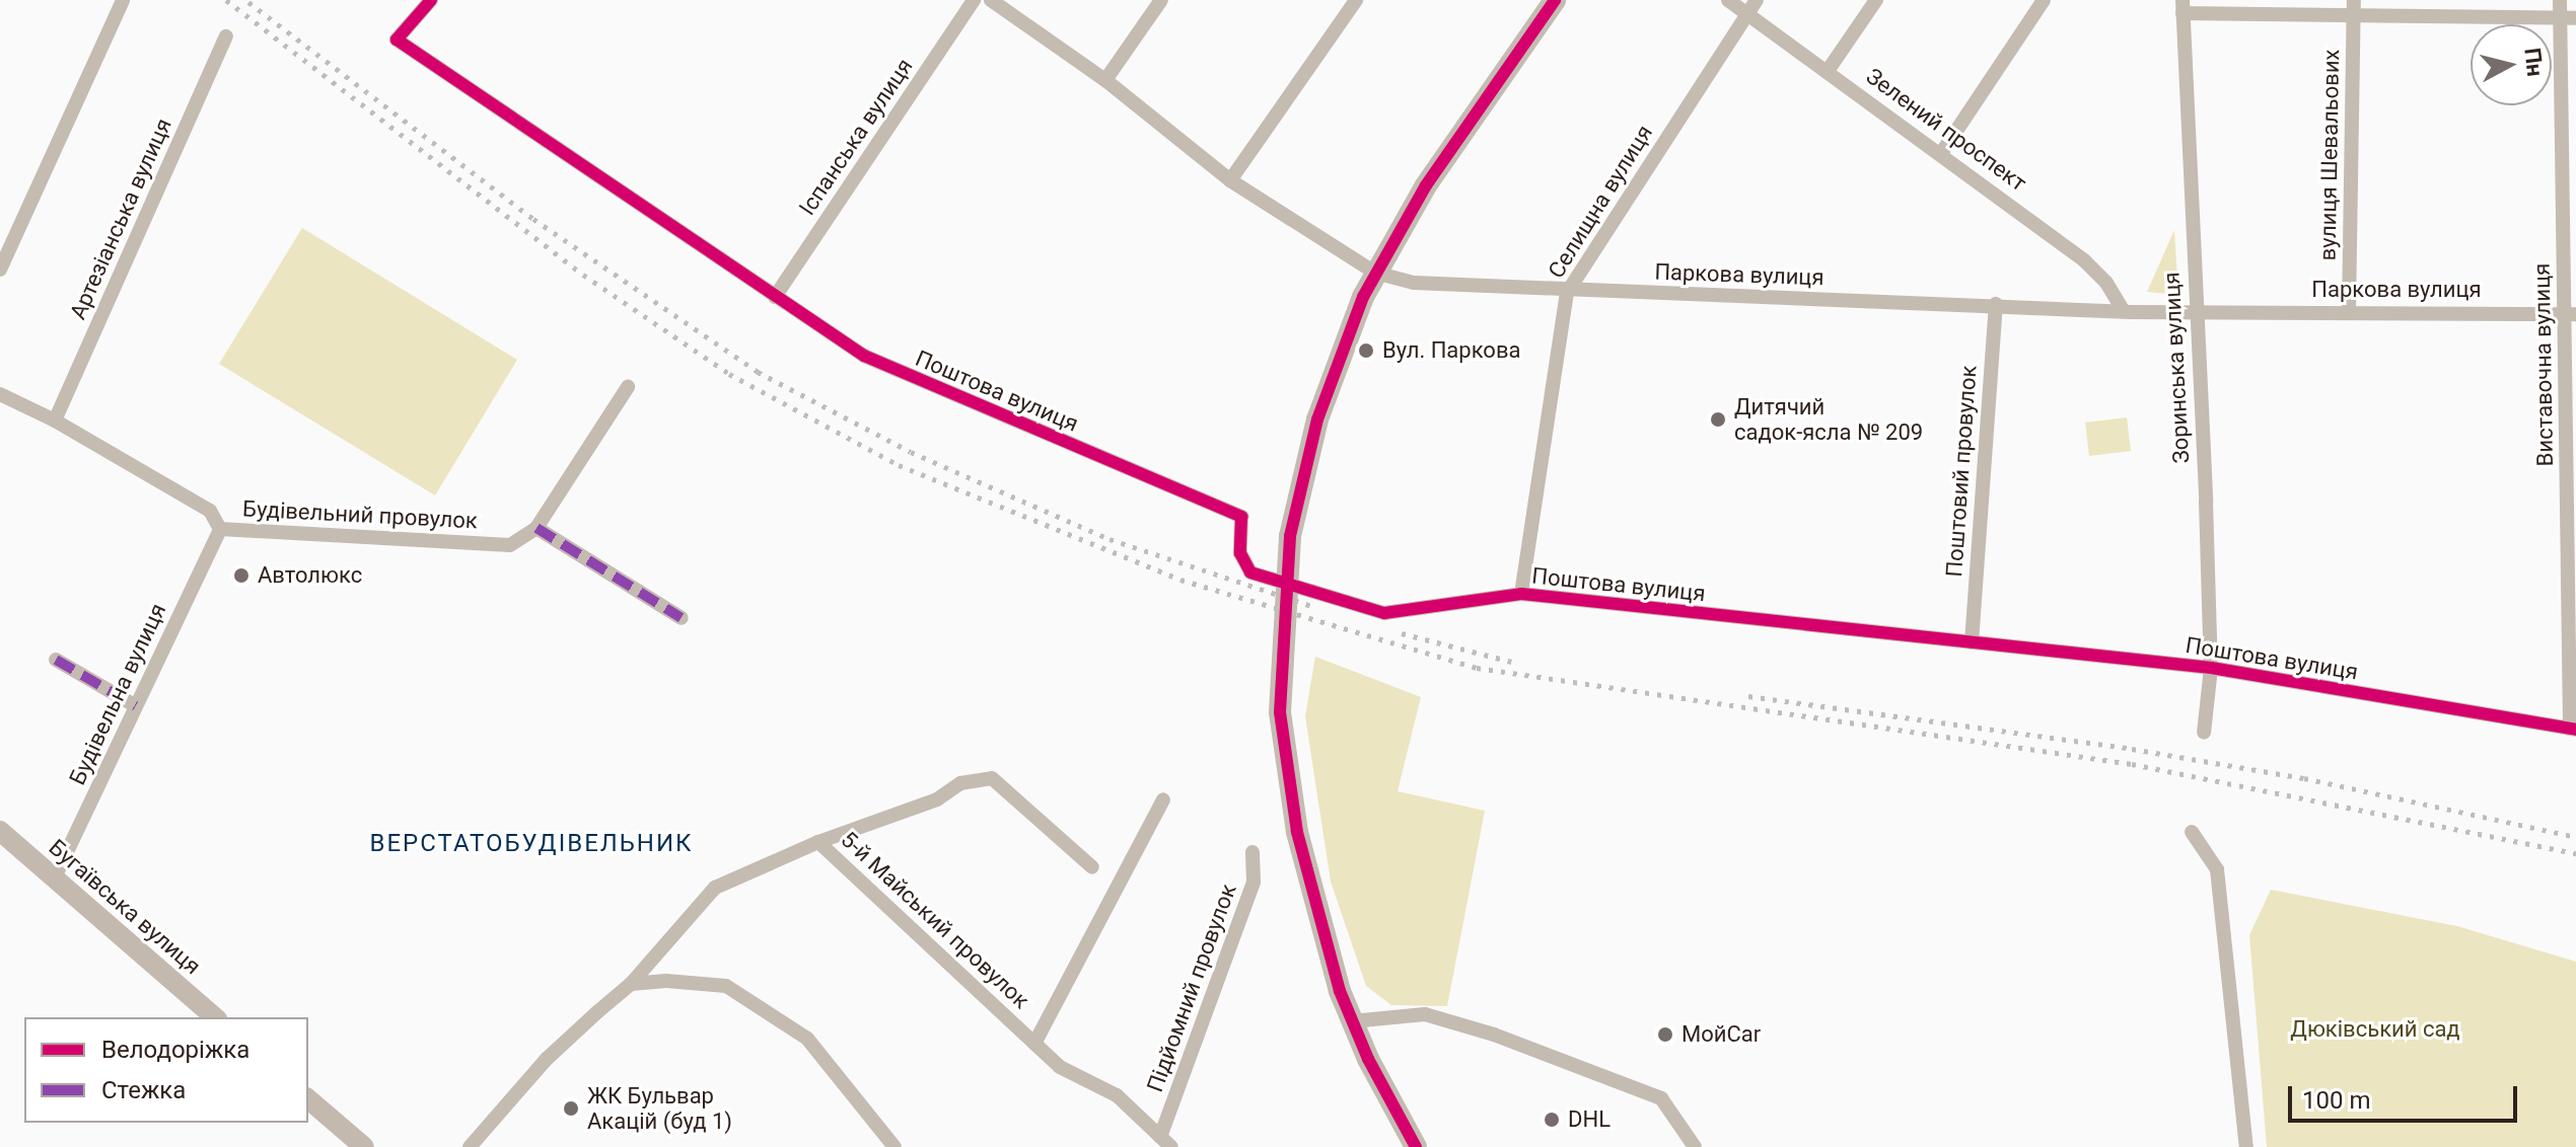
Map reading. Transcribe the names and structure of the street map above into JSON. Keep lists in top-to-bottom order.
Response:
{
  "streets": {
    "main road": ["Бугаївська вулиця"],
    "street": [
      "Зелений проспект",
      "Іспанська вулиця",
      "вулиця Шевальових",
      "Селищна вулиця",
      "Артезіанська вулиця",
      "Паркова вулиця",
      "Виставочна вулиця",
      "Зоринська вулиця",
      "Поштова вулиця",
      "Поштовий провулок",
      "Будівельний провулок",
      "Будівельна вулиця",
      "5-й Майський провулок",
      "Підйомний провулок"
    ]
  },
  "crossings": [
    ["Зелений проспект", "Селищна вулиця"],
    ["Зелений проспект", "Паркова вулиця"],
    ["Іспанська вулиця", "Поштова вулиця"],
    ["вулиця Шевальових", "Паркова вулиця"],
    ["Селищна вулиця", "Паркова вулиця"],
    ["Селищна вулиця", "Поштова вулиця"],
    ["Артезіанська вулиця", "Будівельний провулок"],
    ["Паркова вулиця", "Виставочна вулиця"],
    ["Паркова вулиця", "Зоринська вулиця"],
    ["Паркова вулиця", "Поштовий провулок"],
    ["Виставочна вулиця", "Поштова вулиця"],
    ["Зоринська вулиця", "Поштова вулиця"],
    ["Поштова вулиця", "Поштовий провулок"],
    ["Будівельний провулок", "Будівельна вулиця"],
    ["Будівельна вулиця", "Бугаївська вулиця"],
    ["5-й Майський провулок", "Підйомний провулок"]
  ],
  "districts": ["ВЕРСТАТОБУДІВЕЛЬНИК"],
  "parks": ["Дюківський сад"],
  "places": [
    "Вул. Паркова",
    "Дитячий садок-ясла № 209",
    "Автолюкс",
    "МойCar",
    "ЖК Бульвар Акацій (буд 1)",
    "DHL"
  ],
  "legend": ["Велодоріжка", "Стежка"],
  "scale_bar": "100 m",
  "north": "right"
}
